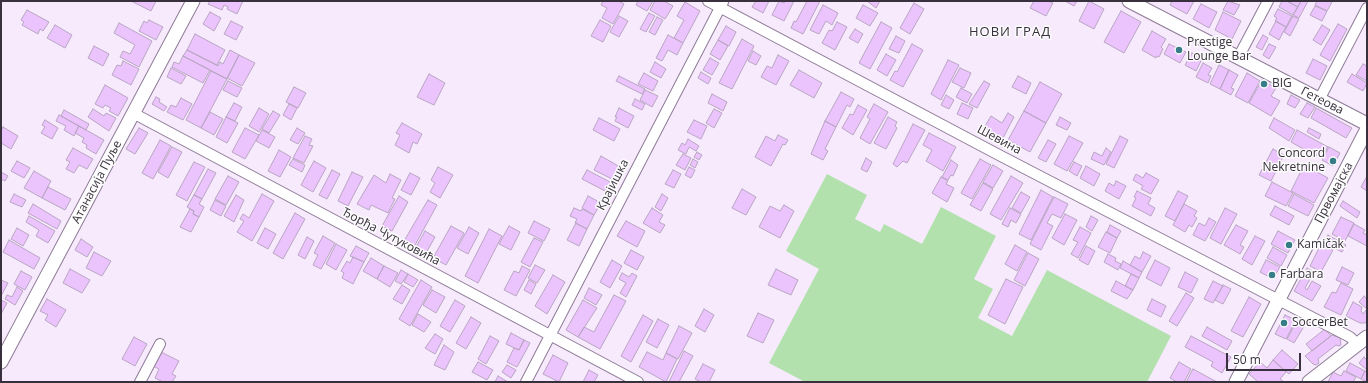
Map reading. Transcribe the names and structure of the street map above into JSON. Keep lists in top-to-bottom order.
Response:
{
  "streets": {
    "main road": ["Гетеова", "Атанасија Пуље", "Првомајска"],
    "street": ["Шевина", "Крајишка", "Ђорђа Чутуковића"]
  },
  "crossings": [
    ["Шевина", "Крајишка"],
    ["Шевина", "Првомајска"],
    ["Атанасија Пуље", "Ђорђа Чутуковића"],
    ["Крајишка", "Ђорђа Чутуковића"]
  ],
  "districts": ["НОВИ ГРАД"],
  "places": [
    "Prestige Lounge Bar",
    "BIG",
    "Concord Nekretnine",
    "Kamičak",
    "Farbara",
    "SoccerBet"
  ],
  "scale_bar": "50 m"
}
